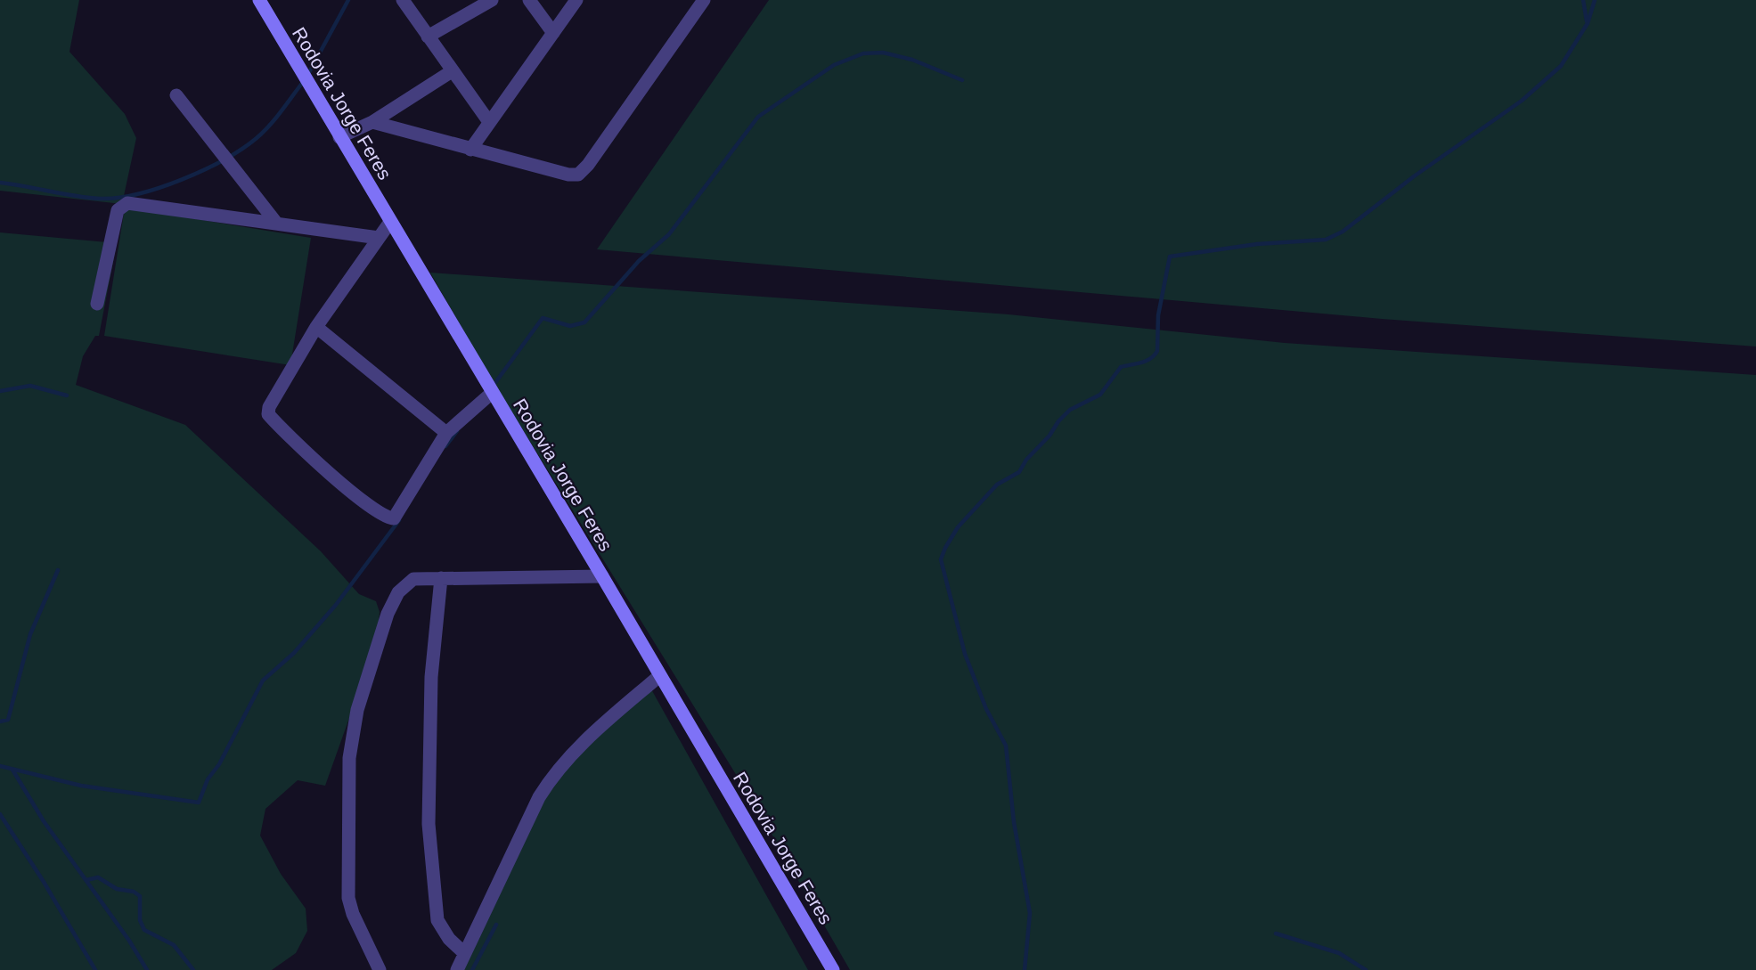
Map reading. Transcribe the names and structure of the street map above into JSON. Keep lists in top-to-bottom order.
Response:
{
  "streets": {
    "main road": ["Rodovia Jorge Feres"]
  }
}
